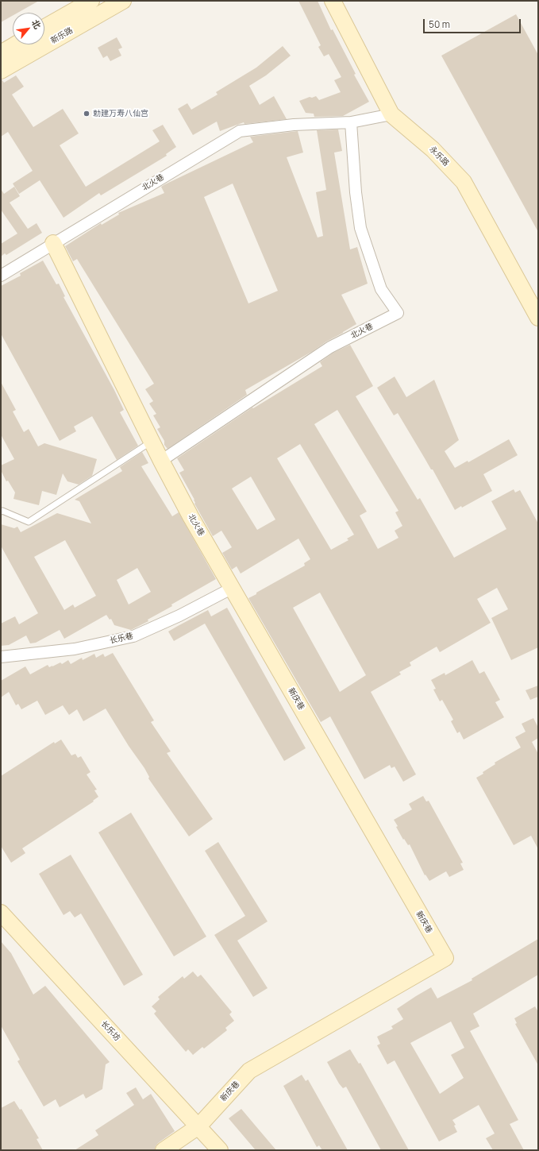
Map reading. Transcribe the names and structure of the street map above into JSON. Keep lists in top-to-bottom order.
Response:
{
  "streets": {
    "street": [
      "新乐路",
      "永乐路",
      "北火巷",
      "长乐巷",
      "新庆巷",
      "长乐坊"
    ]
  },
  "crossings": [
    ["永乐路", "北火巷"],
    ["北火巷", "长乐巷"],
    ["北火巷", "新庆巷"],
    ["长乐巷", "新庆巷"],
    ["新庆巷", "长乐坊"]
  ],
  "places": ["勅建万寿八仙宫"],
  "scale_bar": "50 m",
  "north": "top right"
}
